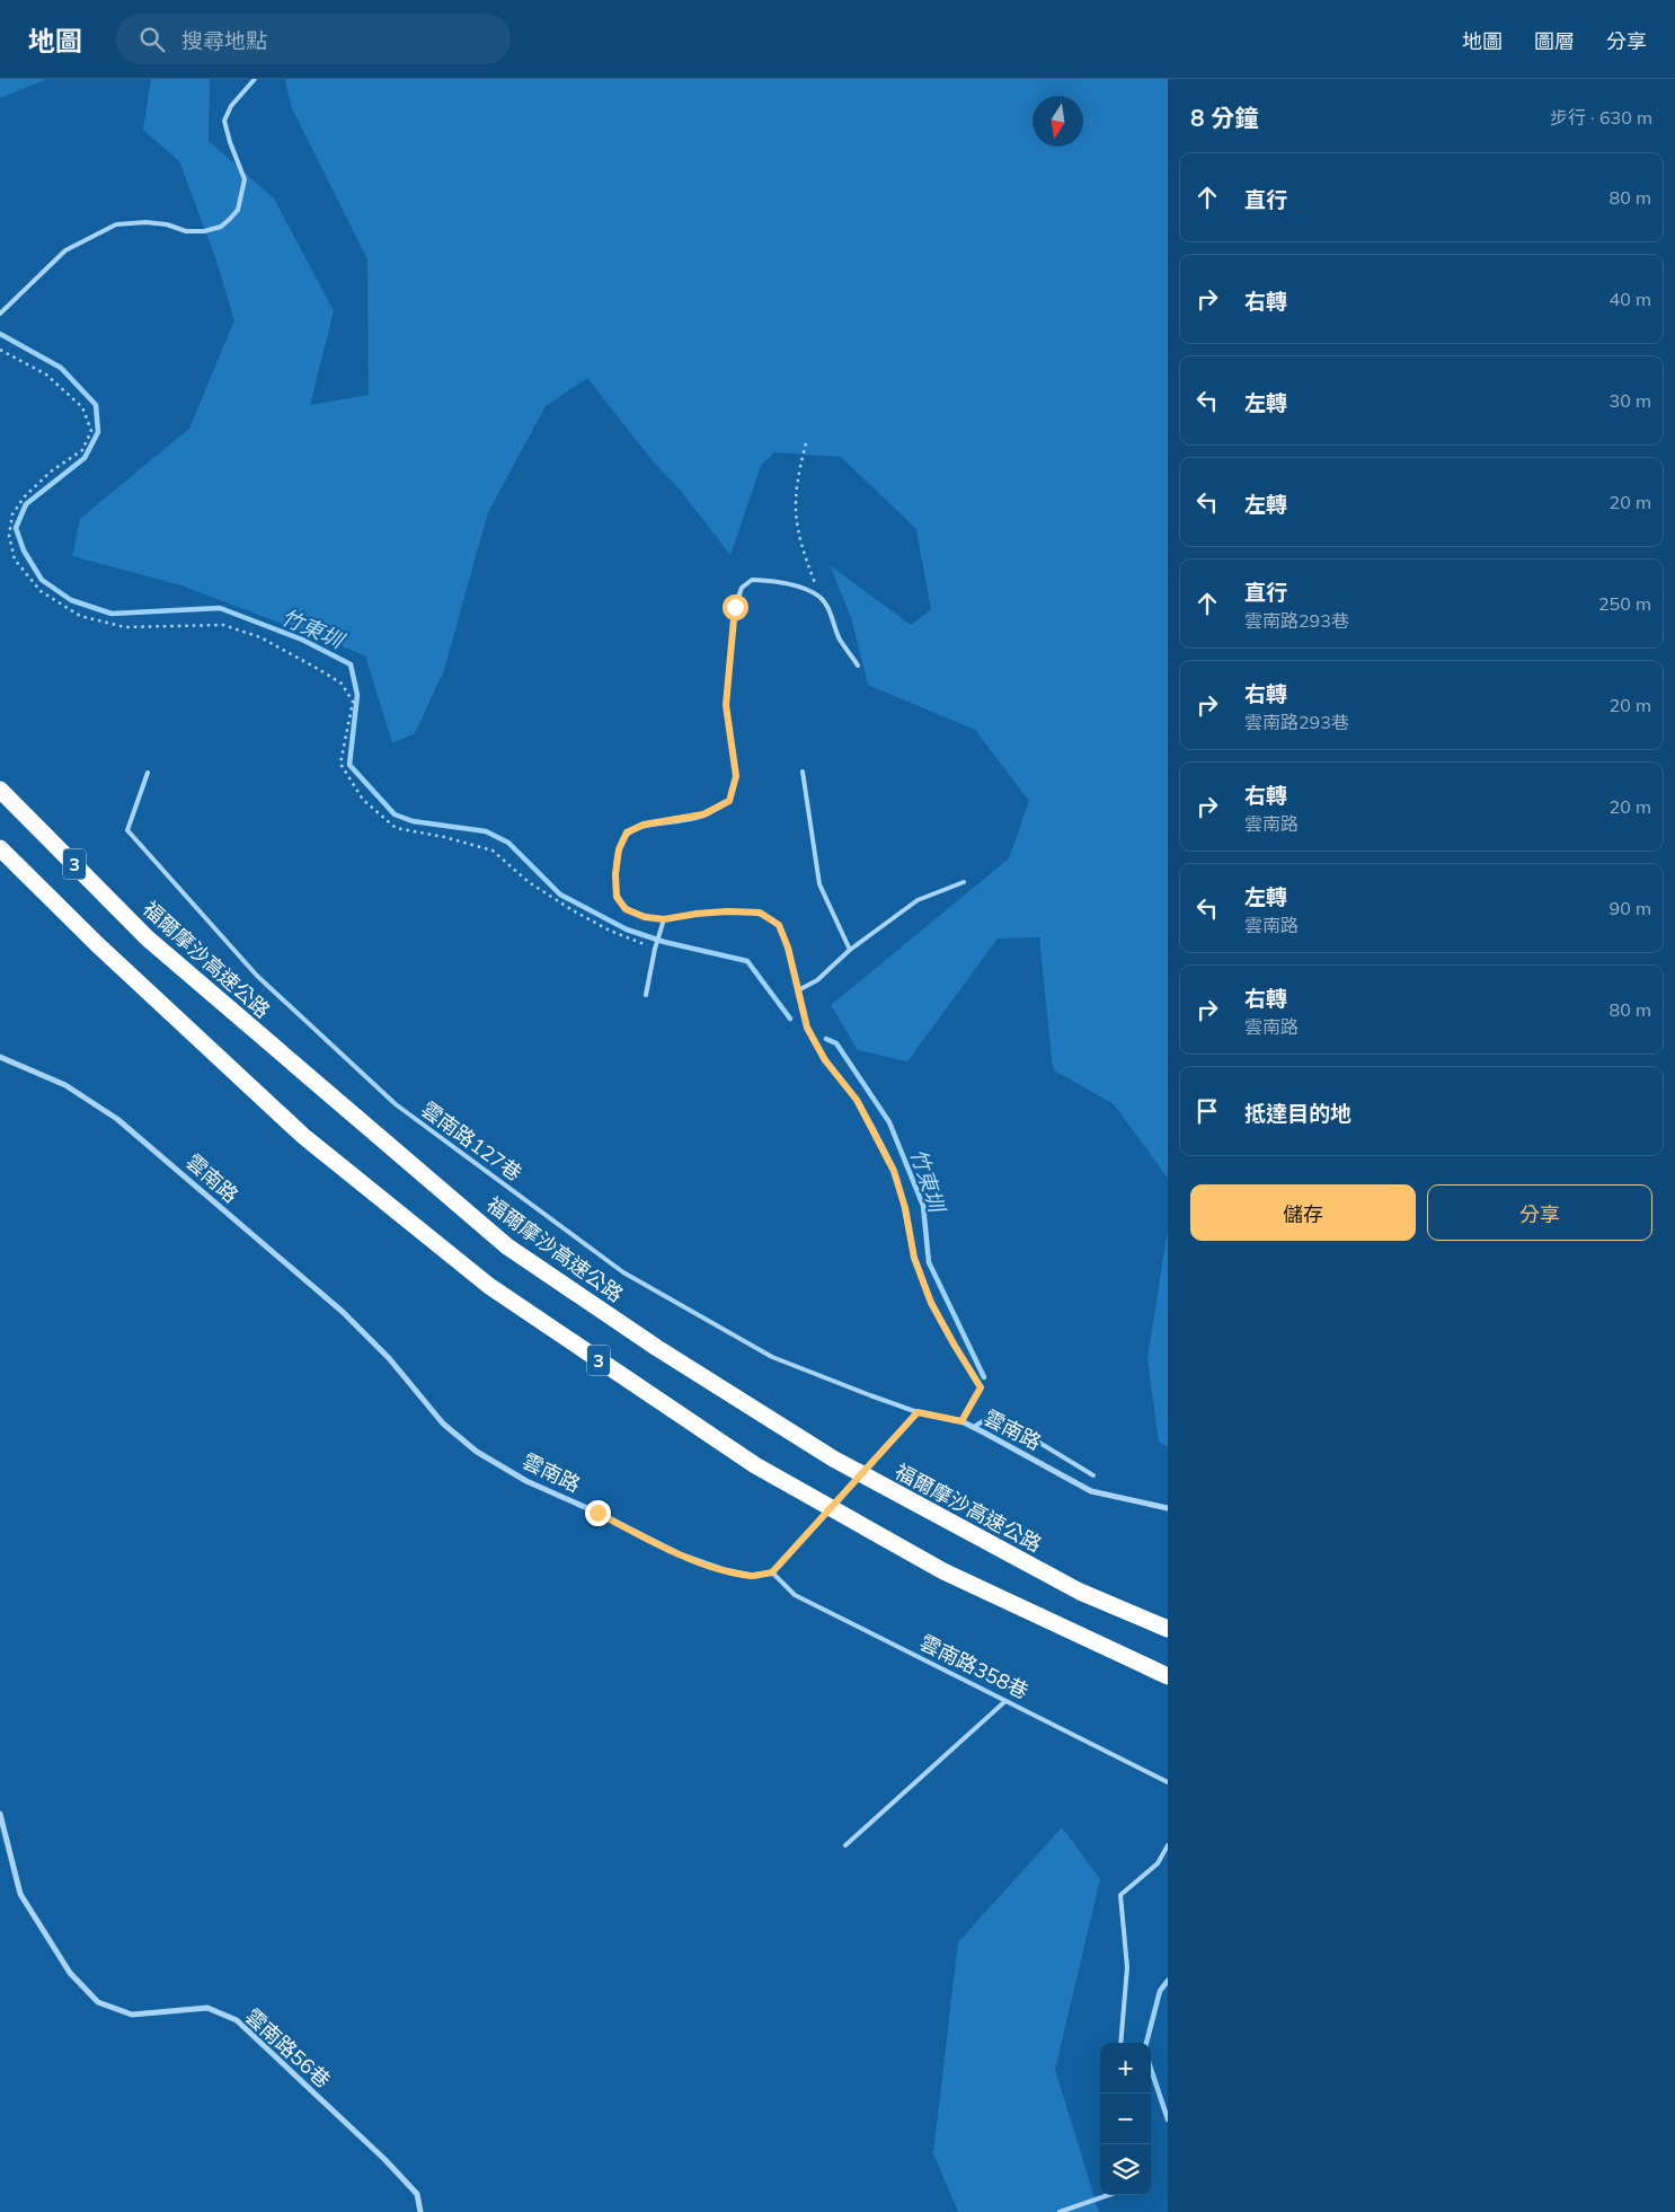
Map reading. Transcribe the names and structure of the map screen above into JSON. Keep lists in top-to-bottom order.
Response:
{
  "streets": {
    "highway": ["3", "福爾摩沙高速公路"],
    "street": ["雲南路", "雲南路56巷"],
    "lane": ["雲南路127巷", "雲南路358巷"]
  },
  "crossings": [
    ["雲南路127巷", "雲南路"],
    ["雲南路", "雲南路358巷"]
  ],
  "water": ["竹東圳"],
  "north": "bottom",
  "page": {
    "header": "地圖",
    "search": "搜尋地點",
    "nav": ["地圖", "圖層", "分享"],
    "heading": ["8 分鐘", "步行 · 630 m"],
    "list": [
      ["直行", "80 m"],
      ["右轉", "40 m"],
      ["左轉", "30 m"],
      ["左轉", "20 m"],
      ["直行", "雲南路293巷", "250 m"],
      ["右轉", "雲南路293巷", "20 m"],
      ["右轉", "雲南路", "20 m"],
      ["左轉", "雲南路", "90 m"],
      ["右轉", "雲南路", "80 m"],
      "抵達目的地"
    ],
    "buttons": ["儲存", "分享"],
    "map_buttons": ["+", "−"]
  }
}
